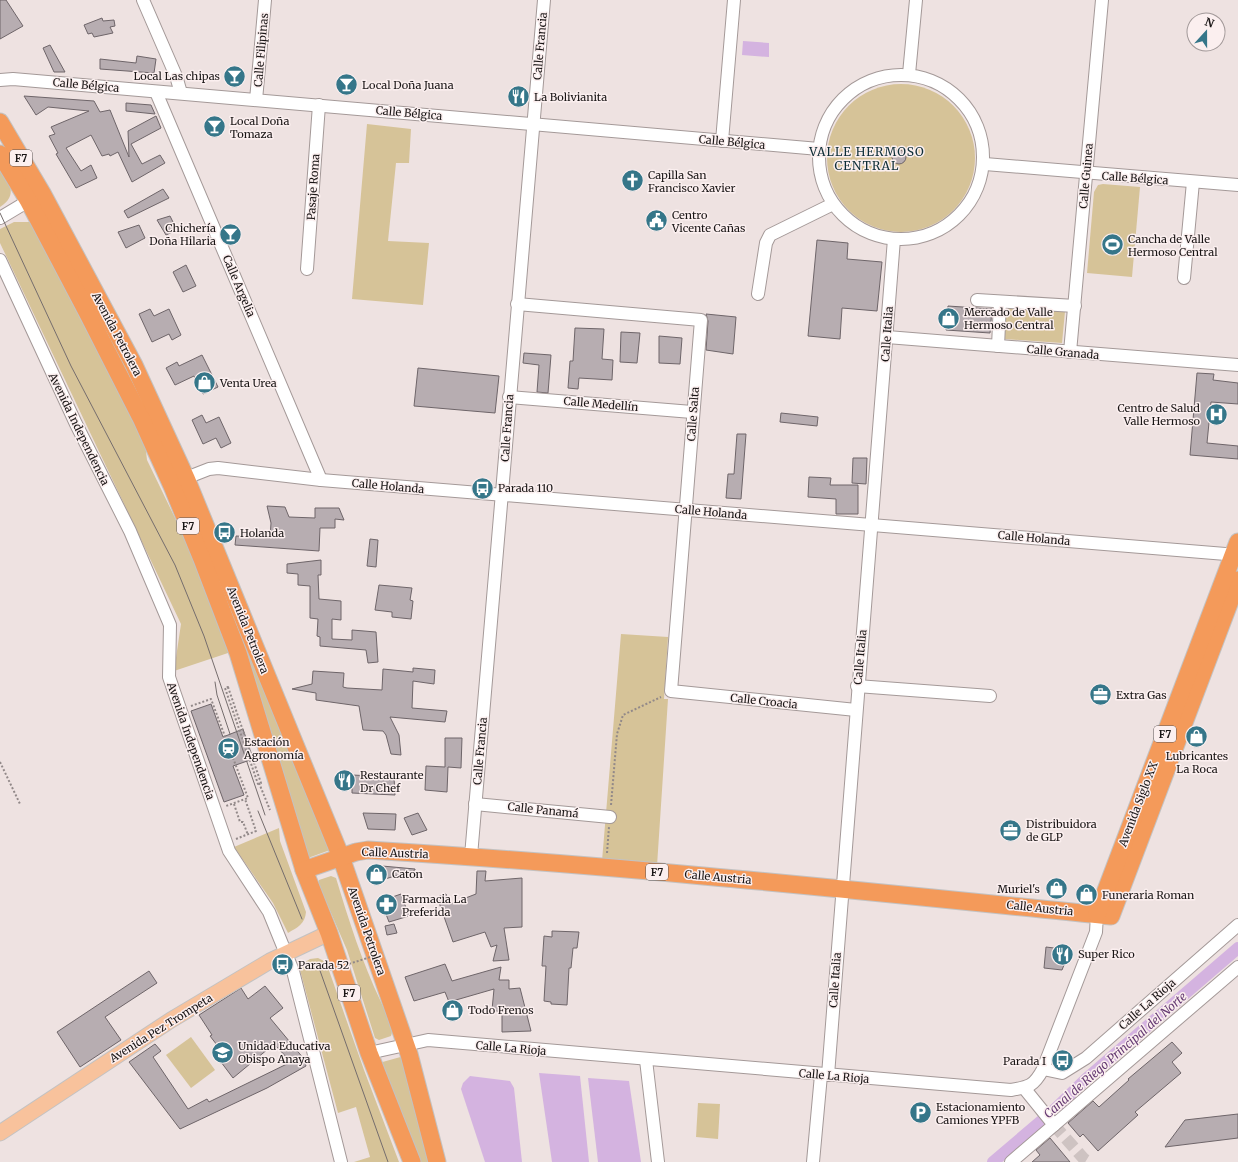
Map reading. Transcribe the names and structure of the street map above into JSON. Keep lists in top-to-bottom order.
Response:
{
  "streets": {
    "highway": [
      "F7",
      "Avenida Petrolera",
      "Avenida Siglo XX",
      "Calle Austria"
    ],
    "main road": ["Avenida Pez Trompeta"],
    "street": [
      "Calle Francia",
      "Calle Filipinas",
      "Calle Bélgica",
      "Calle Guinea",
      "Pasaje Roma",
      "Calle Argelia",
      "Calle Italia",
      "Calle Granada",
      "Calle Medellín",
      "Calle Salta",
      "Avenida Independencia",
      "Calle Holanda",
      "Calle Croacia",
      "Calle Panamá",
      "Calle La Rioja"
    ]
  },
  "crossings": [
    ["Calle Francia", "Calle Bélgica"],
    ["Calle Francia", "Calle Medellín"],
    ["Calle Francia", "Calle Salta"],
    ["Calle Francia", "Calle Holanda"],
    ["Calle Francia", "Calle Panamá"],
    ["Calle Francia", "Calle Austria"],
    ["Calle Filipinas", "Calle Bélgica"],
    ["Calle Bélgica", "Calle Guinea"],
    ["Calle Bélgica", "Pasaje Roma"],
    ["Calle Bélgica", "Calle Argelia"],
    ["Calle Guinea", "Calle Granada"],
    ["Calle Argelia", "Calle Holanda"],
    ["Avenida Petrolera", "Calle Holanda"],
    ["Avenida Petrolera", "Calle Austria"],
    ["Avenida Petrolera", "Calle La Rioja"],
    ["Avenida Petrolera", "Avenida Pez Trompeta"],
    ["Calle Italia", "Calle Granada"],
    ["Calle Italia", "Calle Holanda"],
    ["Calle Italia", "Calle Croacia"],
    ["Calle Italia", "Calle Austria"],
    ["Calle Italia", "Calle La Rioja"],
    ["Calle Medellín", "Calle Salta"],
    ["Calle Salta", "Calle Holanda"],
    ["Calle Salta", "Calle Croacia"],
    ["Avenida Independencia", "Avenida Pez Trompeta"],
    ["Calle Holanda", "Avenida Siglo XX"],
    ["Avenida Siglo XX", "Calle Austria"],
    ["Avenida Siglo XX", "Calle La Rioja"]
  ],
  "districts": ["VALLE HERMOSO CENTRAL"],
  "water": ["Canal de Riego Principal del Norte"],
  "places": {
    "bar": [
      "Local Las chipas",
      "Local Doña Juana",
      "Local Doña Tomaza",
      "Chichería Doña Hilaria"
    ],
    "restaurant": ["La Bolivianita", "Restaurante Dr Chef", "Super Rico"],
    "church": ["Capilla San Francisco Xavier"],
    "public building": ["Centro Vicente Cañas"],
    "sports": ["Cancha de Valle Hermoso Central"],
    "shop": [
      "Mercado de Valle Hermoso Central",
      "Venta Urea",
      "Lubricantes La Roca",
      "Caton",
      "Muriel's",
      "Funeraria Roman",
      "Todo Frenos"
    ],
    "hospital": ["Centro de Salud Valle Hermoso"],
    "bus stop": [
      "Parada 110",
      "Holanda",
      "Parada 52",
      "Parada I"
    ],
    "office": ["Extra Gas", "Distribuidora de GLP"],
    "station": ["Estación Agronomía"],
    "pharmacy": ["Farmacia La Preferida"],
    "school or university": ["Unidad Educativa Obispo Anaya"],
    "parking": ["Estacionamiento Camiones YPFB"]
  },
  "north": "top"
}
